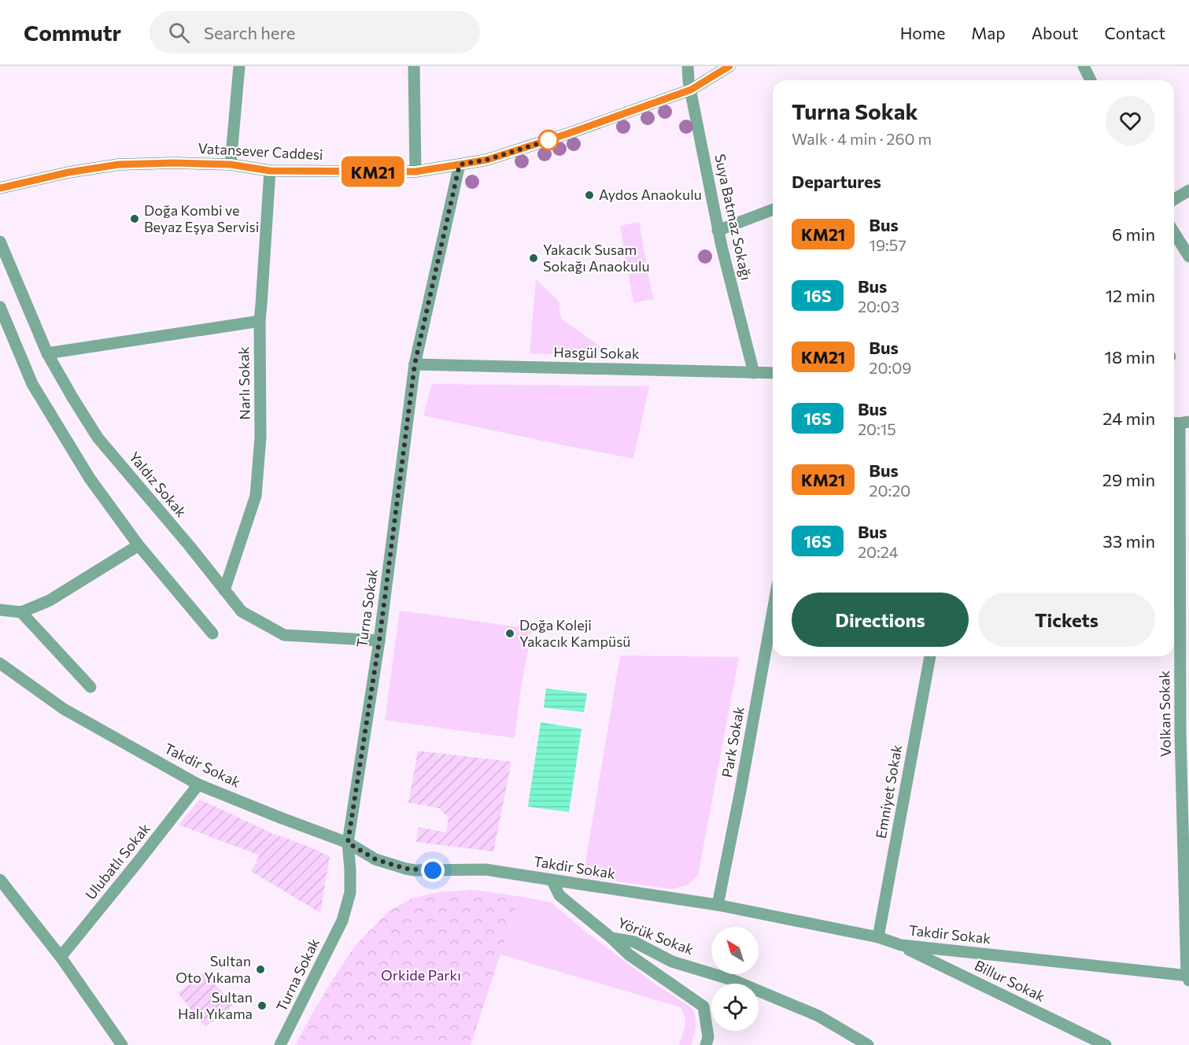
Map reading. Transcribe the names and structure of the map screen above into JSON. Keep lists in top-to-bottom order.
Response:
{
  "streets": {
    "main road": ["Vatansever Caddesi"],
    "street": [
      "Suya Batmaz Sokağı",
      "Hasgül Sokak",
      "Narlı Sokak",
      "Yaldız Sokak",
      "Turna Sokak",
      "Volkan Sokak",
      "Park Sokak",
      "Takdir Sokak",
      "Emniyet Sokak",
      "Ulubatlı Sokak",
      "Yörük Sokak",
      "Billur Sokak"
    ]
  },
  "crossings": [
    ["Vatansever Caddesi", "Suya Batmaz Sokağı"],
    ["Vatansever Caddesi", "Narlı Sokak"],
    ["Vatansever Caddesi", "Turna Sokak"],
    ["Suya Batmaz Sokağı", "Hasgül Sokak"],
    ["Hasgül Sokak", "Turna Sokak"],
    ["Narlı Sokak", "Yaldız Sokak"],
    ["Yaldız Sokak", "Turna Sokak"],
    ["Turna Sokak", "Takdir Sokak"],
    ["Volkan Sokak", "Takdir Sokak"],
    ["Park Sokak", "Takdir Sokak"],
    ["Takdir Sokak", "Emniyet Sokak"],
    ["Takdir Sokak", "Ulubatlı Sokak"],
    ["Takdir Sokak", "Yörük Sokak"],
    ["Takdir Sokak", "Billur Sokak"]
  ],
  "parks": ["Orkide Parkı"],
  "places": [
    "Aydos Anaokulu",
    "Doğa Kombi ve Beyaz Eşya Servisi",
    "Yakacık Susam Sokağı Anaokulu",
    "Doğa Koleji Yakacık Kampüsü",
    "Sultan Oto Yıkama",
    "Sultan Halı Yıkama"
  ],
  "lines": ["bus line KM21"],
  "north": "top left",
  "page": {
    "header": "Commutr",
    "search": "Search here",
    "nav": [
      "Home",
      "Map",
      "About",
      "Contact"
    ],
    "on_map": "KM21",
    "heading": [
      ["Turna Sokak", "Walk · 4 min · 260 m"],
      "Departures"
    ],
    "list": [
      {
        "mark": "KM21",
        "name": "Bus",
        "note": "19:57",
        "value": "6 min"
      },
      {
        "mark": "16S",
        "name": "Bus",
        "note": "20:03",
        "value": "12 min"
      },
      {
        "mark": "KM21",
        "name": "Bus",
        "note": "20:09",
        "value": "18 min"
      },
      {
        "mark": "16S",
        "name": "Bus",
        "note": "20:15",
        "value": "24 min"
      },
      {
        "mark": "KM21",
        "name": "Bus",
        "note": "20:20",
        "value": "29 min"
      },
      {
        "mark": "16S",
        "name": "Bus",
        "note": "20:24",
        "value": "33 min"
      }
    ],
    "buttons": ["Directions", "Tickets"]
  }
}
